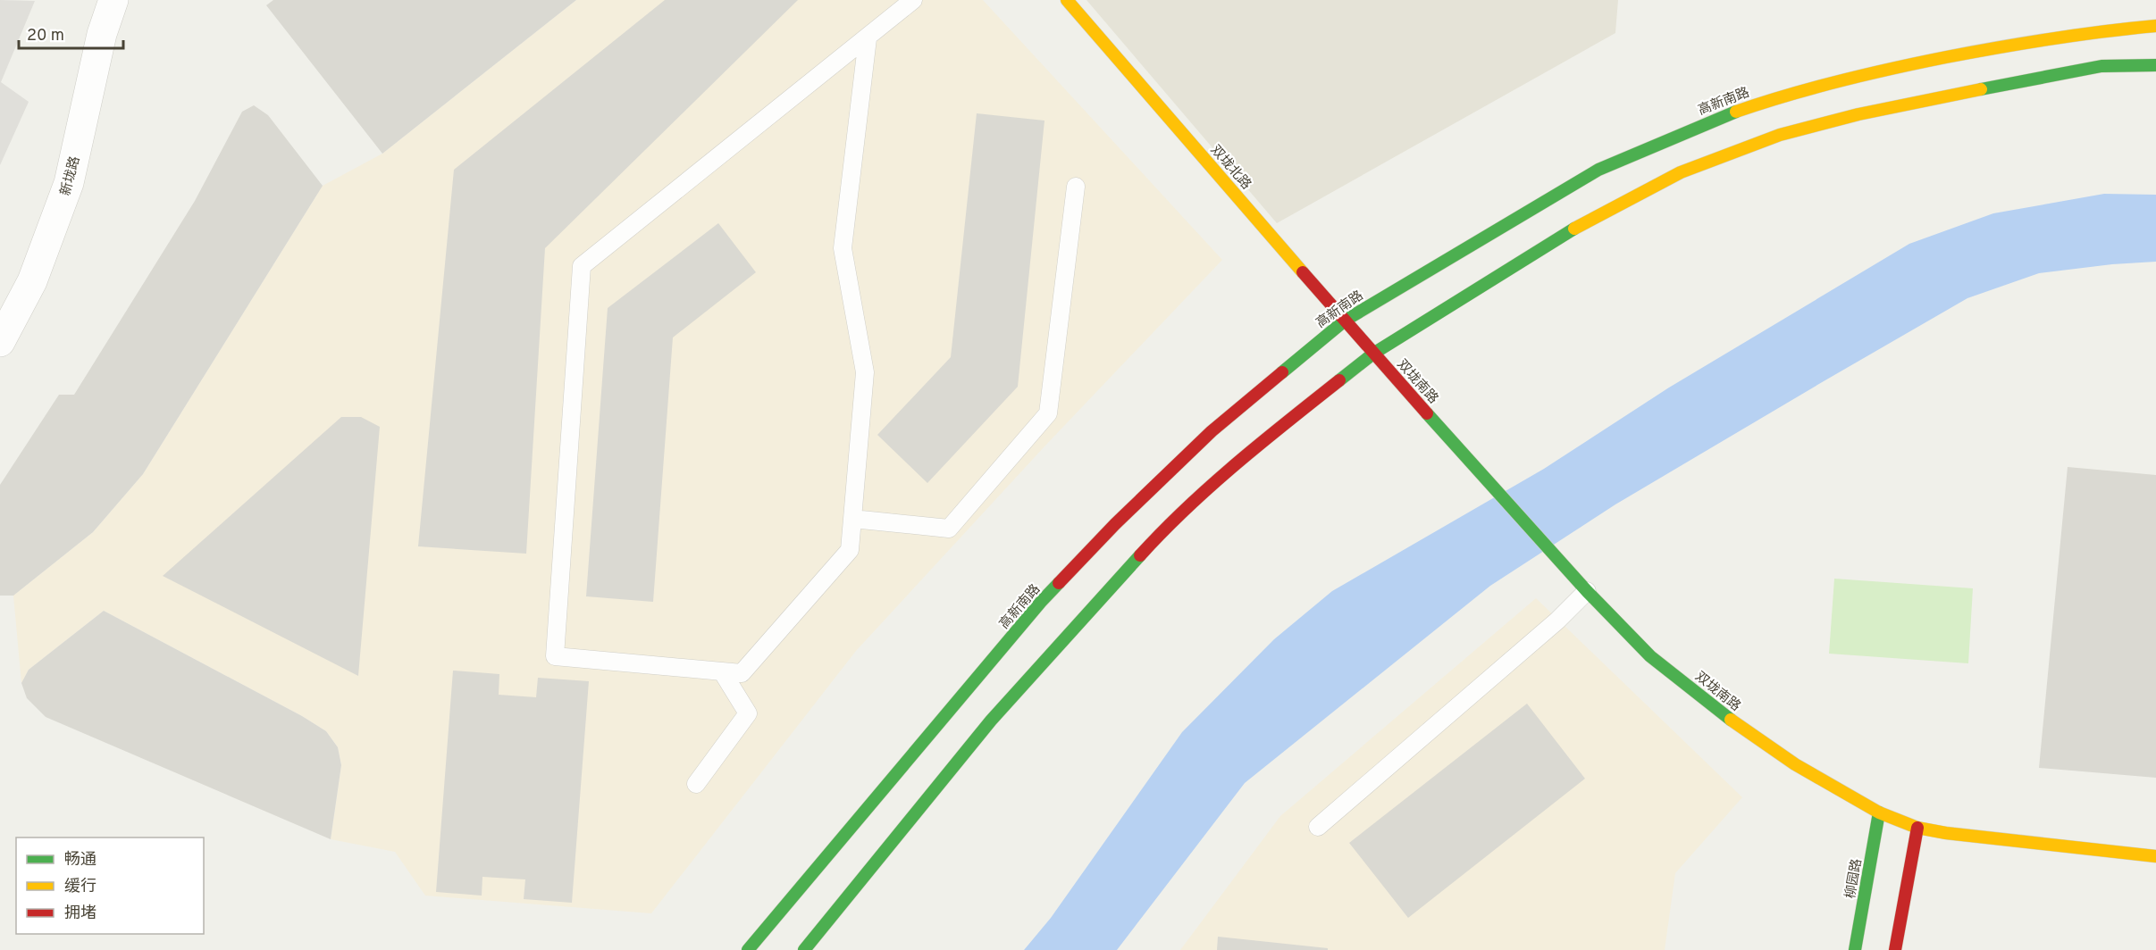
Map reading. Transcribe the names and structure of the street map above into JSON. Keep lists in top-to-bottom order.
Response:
{
  "streets": {
    "main road": [
      "高新南路",
      "双垅北路",
      "双垅南路",
      "柳园路"
    ],
    "street": ["新垅路"]
  },
  "crossings": [
    ["高新南路", "双垅北路"],
    ["双垅北路", "双垅南路"],
    ["双垅南路", "柳园路"]
  ],
  "legend": ["畅通", "缓行", "拥堵"],
  "scale_bar": "20 m"
}
